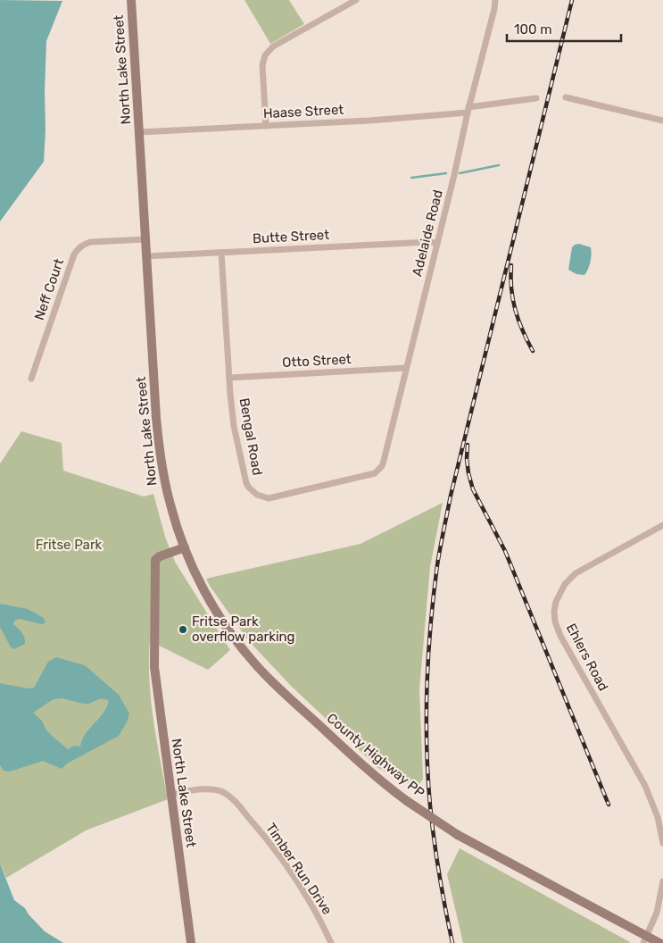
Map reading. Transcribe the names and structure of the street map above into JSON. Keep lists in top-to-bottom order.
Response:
{
  "streets": {
    "main road": ["North Lake Street", "County Highway PP"],
    "street": [
      "Haase Street",
      "Adelaide Road",
      "Butte Street",
      "Neff Court",
      "Otto Street",
      "Bengal Road",
      "Ehlers Road",
      "Timber Run Drive"
    ]
  },
  "crossings": [
    ["North Lake Street", "Haase Street"],
    ["North Lake Street", "Butte Street"],
    ["North Lake Street", "Neff Court"],
    ["North Lake Street", "County Highway PP"],
    ["North Lake Street", "Timber Run Drive"],
    ["Haase Street", "Adelaide Road"],
    ["Adelaide Road", "Butte Street"],
    ["Adelaide Road", "Otto Street"],
    ["Adelaide Road", "Bengal Road"],
    ["Butte Street", "Bengal Road"],
    ["Otto Street", "Bengal Road"]
  ],
  "parks": ["Fritse Park"],
  "places": ["Fritse Park overflow parking"],
  "scale_bar": "100 m"
}
